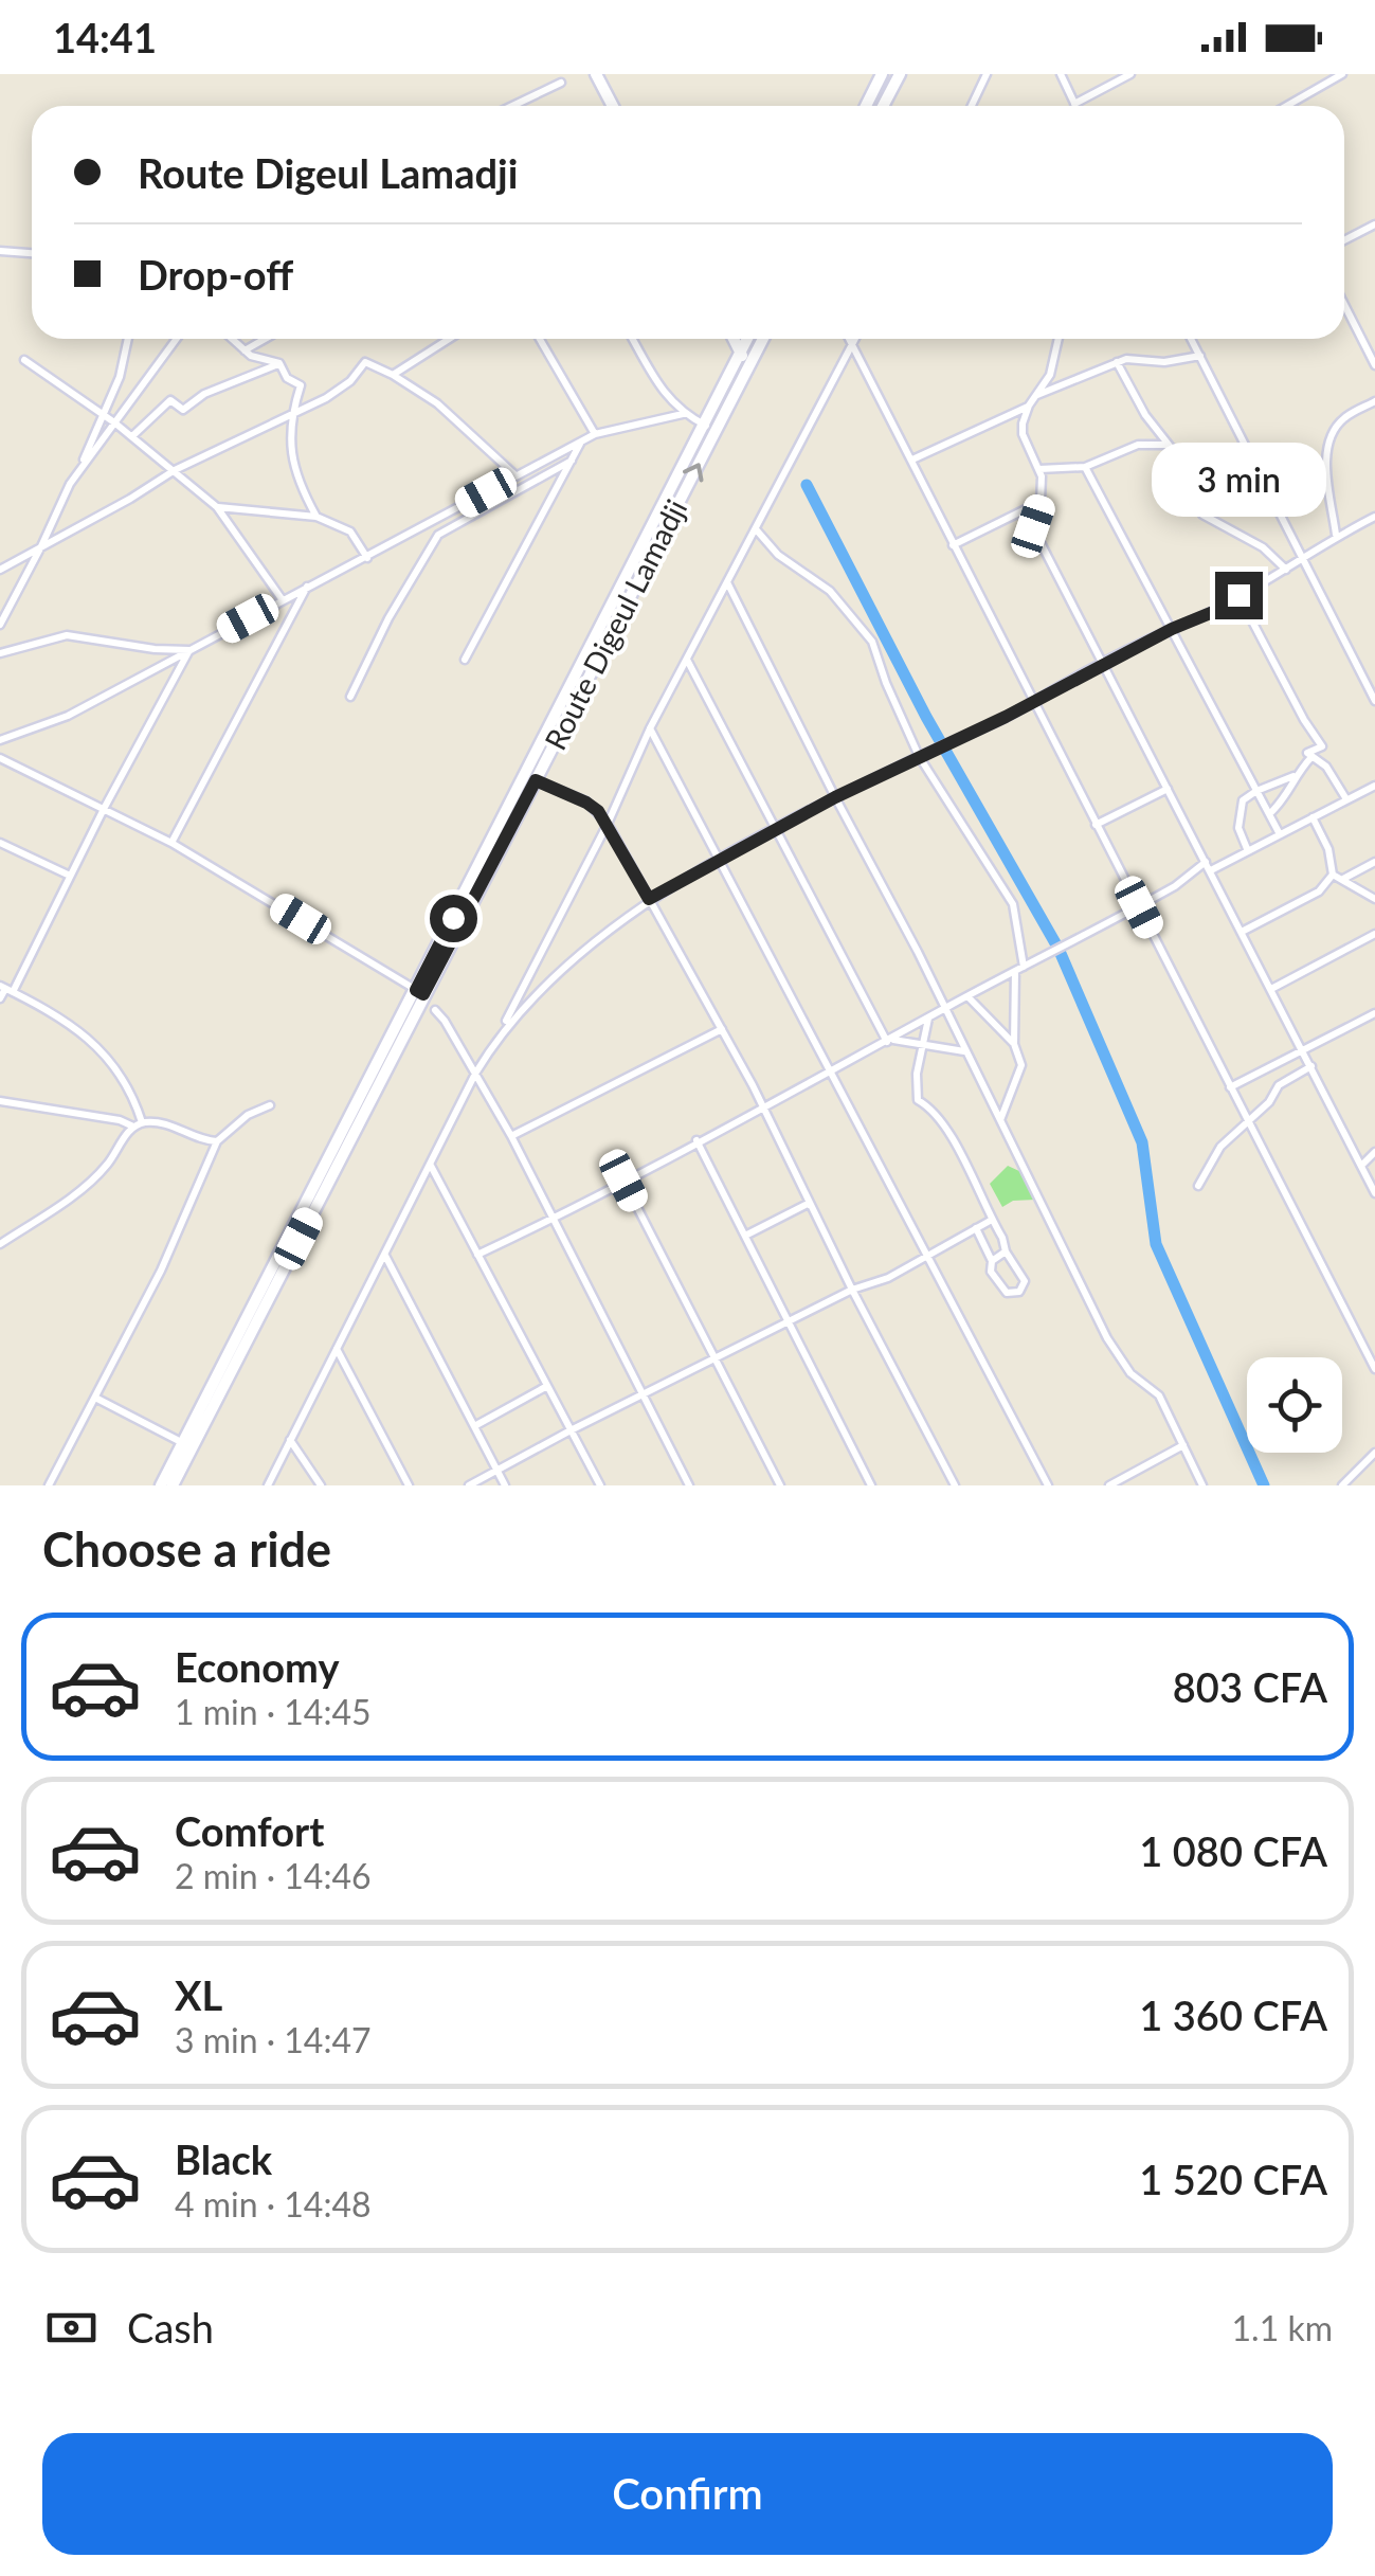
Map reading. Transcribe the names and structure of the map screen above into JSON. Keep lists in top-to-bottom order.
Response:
{
  "streets": {
    "main road": ["Route Digeul Lamadji"]
  },
  "page": {
    "status": "14:41",
    "banner": ["Route Digeul Lamadji", "Drop-off"],
    "bubble": "3 min",
    "heading": "Choose a ride",
    "list": [
      {
        "name": "Economy",
        "note": "1 min · 14:45",
        "value": "803 CFA"
      },
      {
        "name": "Comfort",
        "note": "2 min · 14:46",
        "value": "1 080 CFA"
      },
      {
        "name": "XL",
        "note": "3 min · 14:47",
        "value": "1 360 CFA"
      },
      {
        "name": "Black",
        "note": "4 min · 14:48",
        "value": "1 520 CFA"
      }
    ],
    "pay": ["Cash", "1.1 km"],
    "buttons": "Confirm"
  }
}
